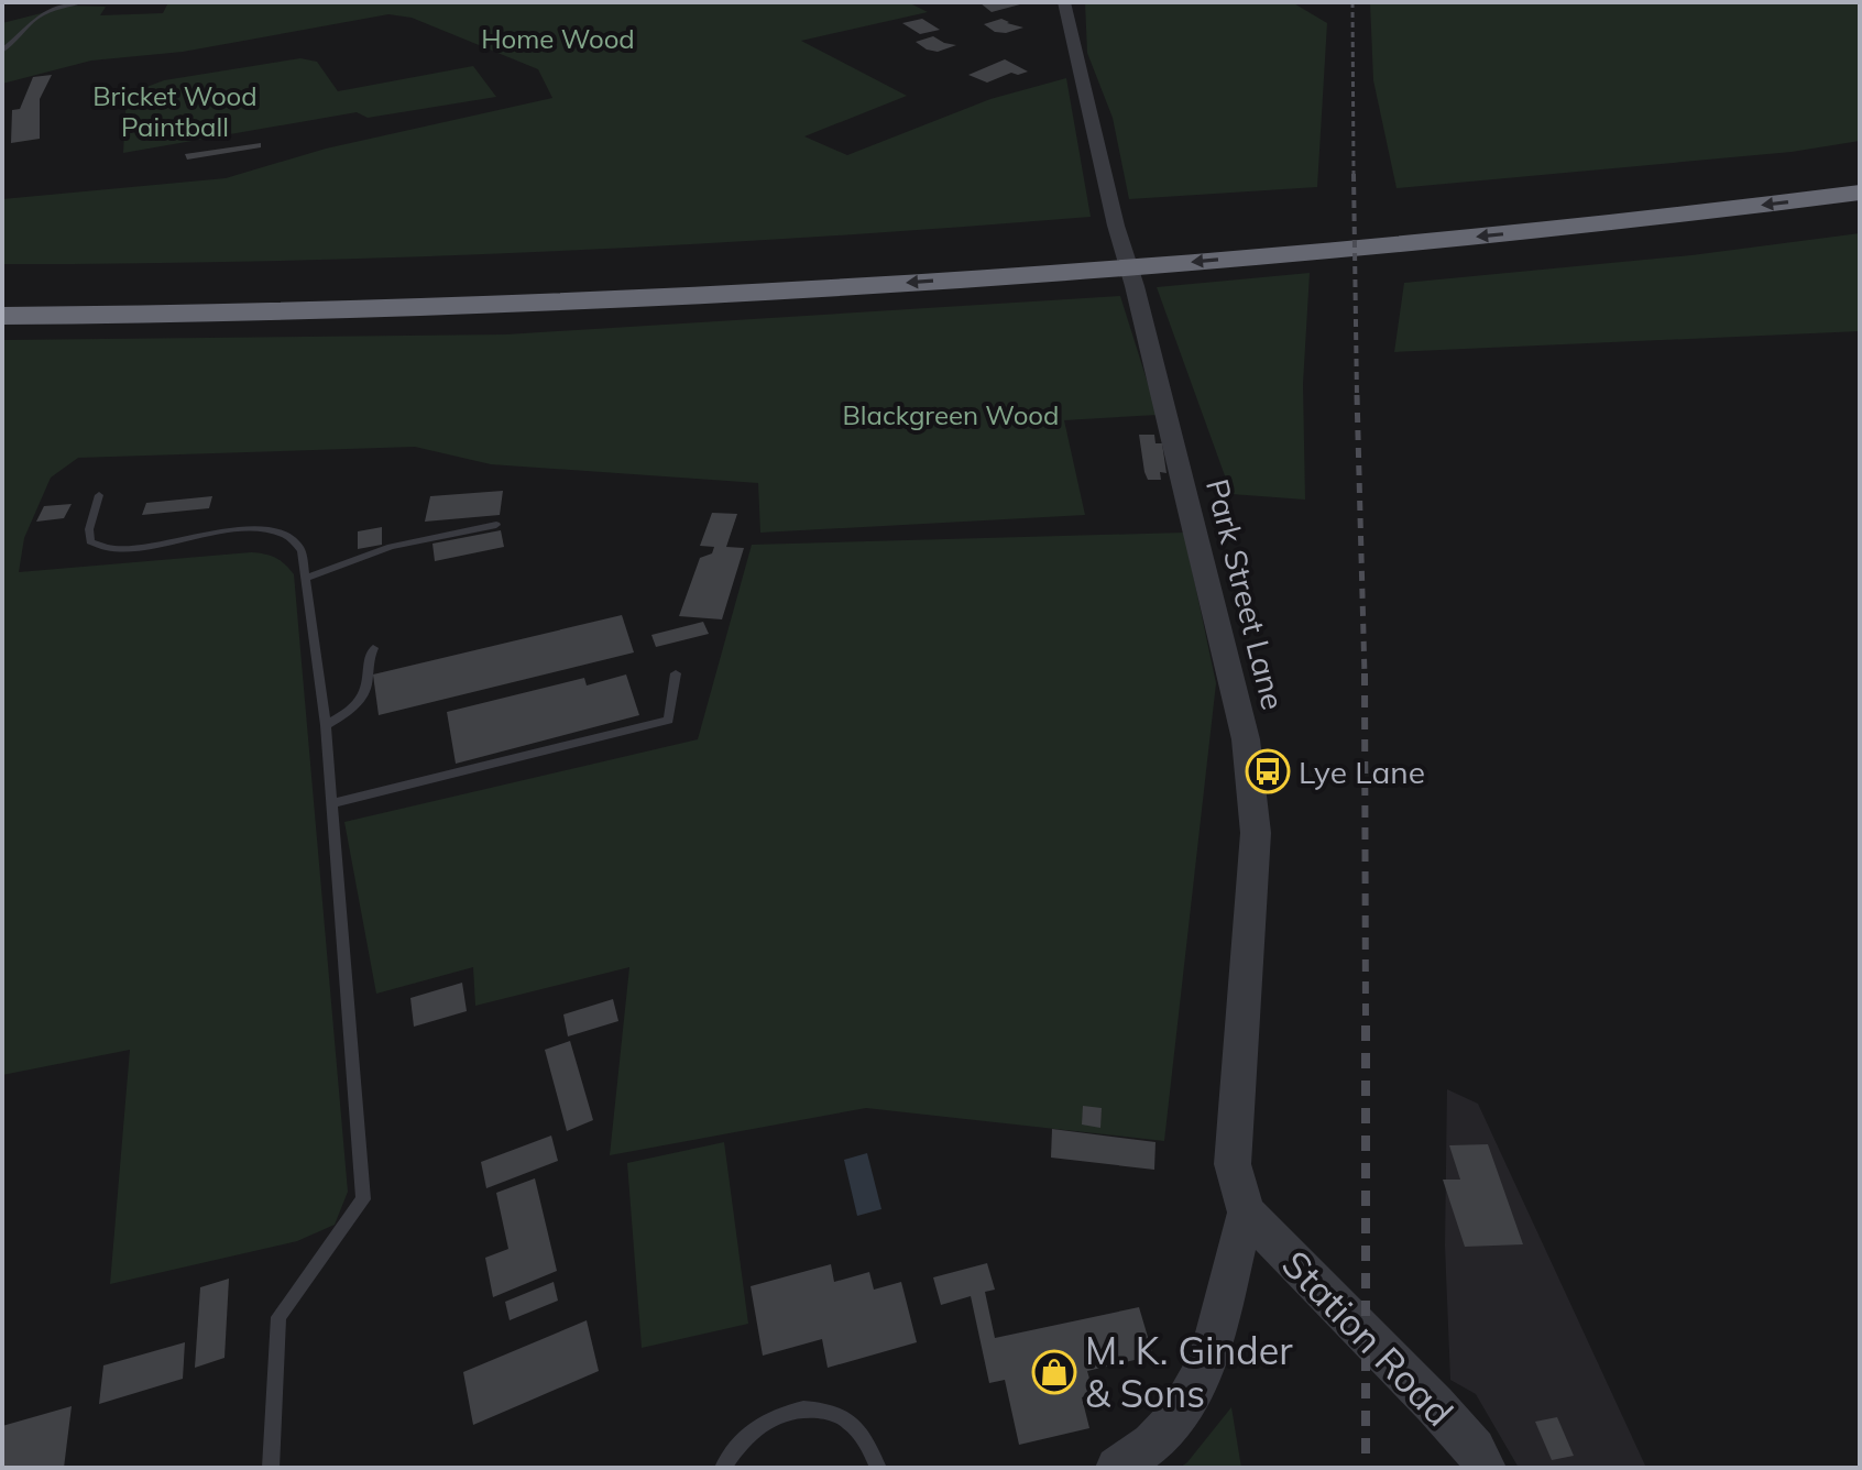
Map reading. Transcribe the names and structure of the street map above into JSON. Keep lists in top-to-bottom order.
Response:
{
  "streets": {
    "street": ["Park Street Lane", "Station Road"]
  },
  "crossings": [
    ["Park Street Lane", "Station Road"]
  ],
  "parks": ["Home Wood", "Bricket Wood Paintball", "Blackgreen Wood"],
  "places": {
    "bus stop": ["Lye Lane"],
    "shop": ["M. K. Ginder & Sons"]
  }
}
